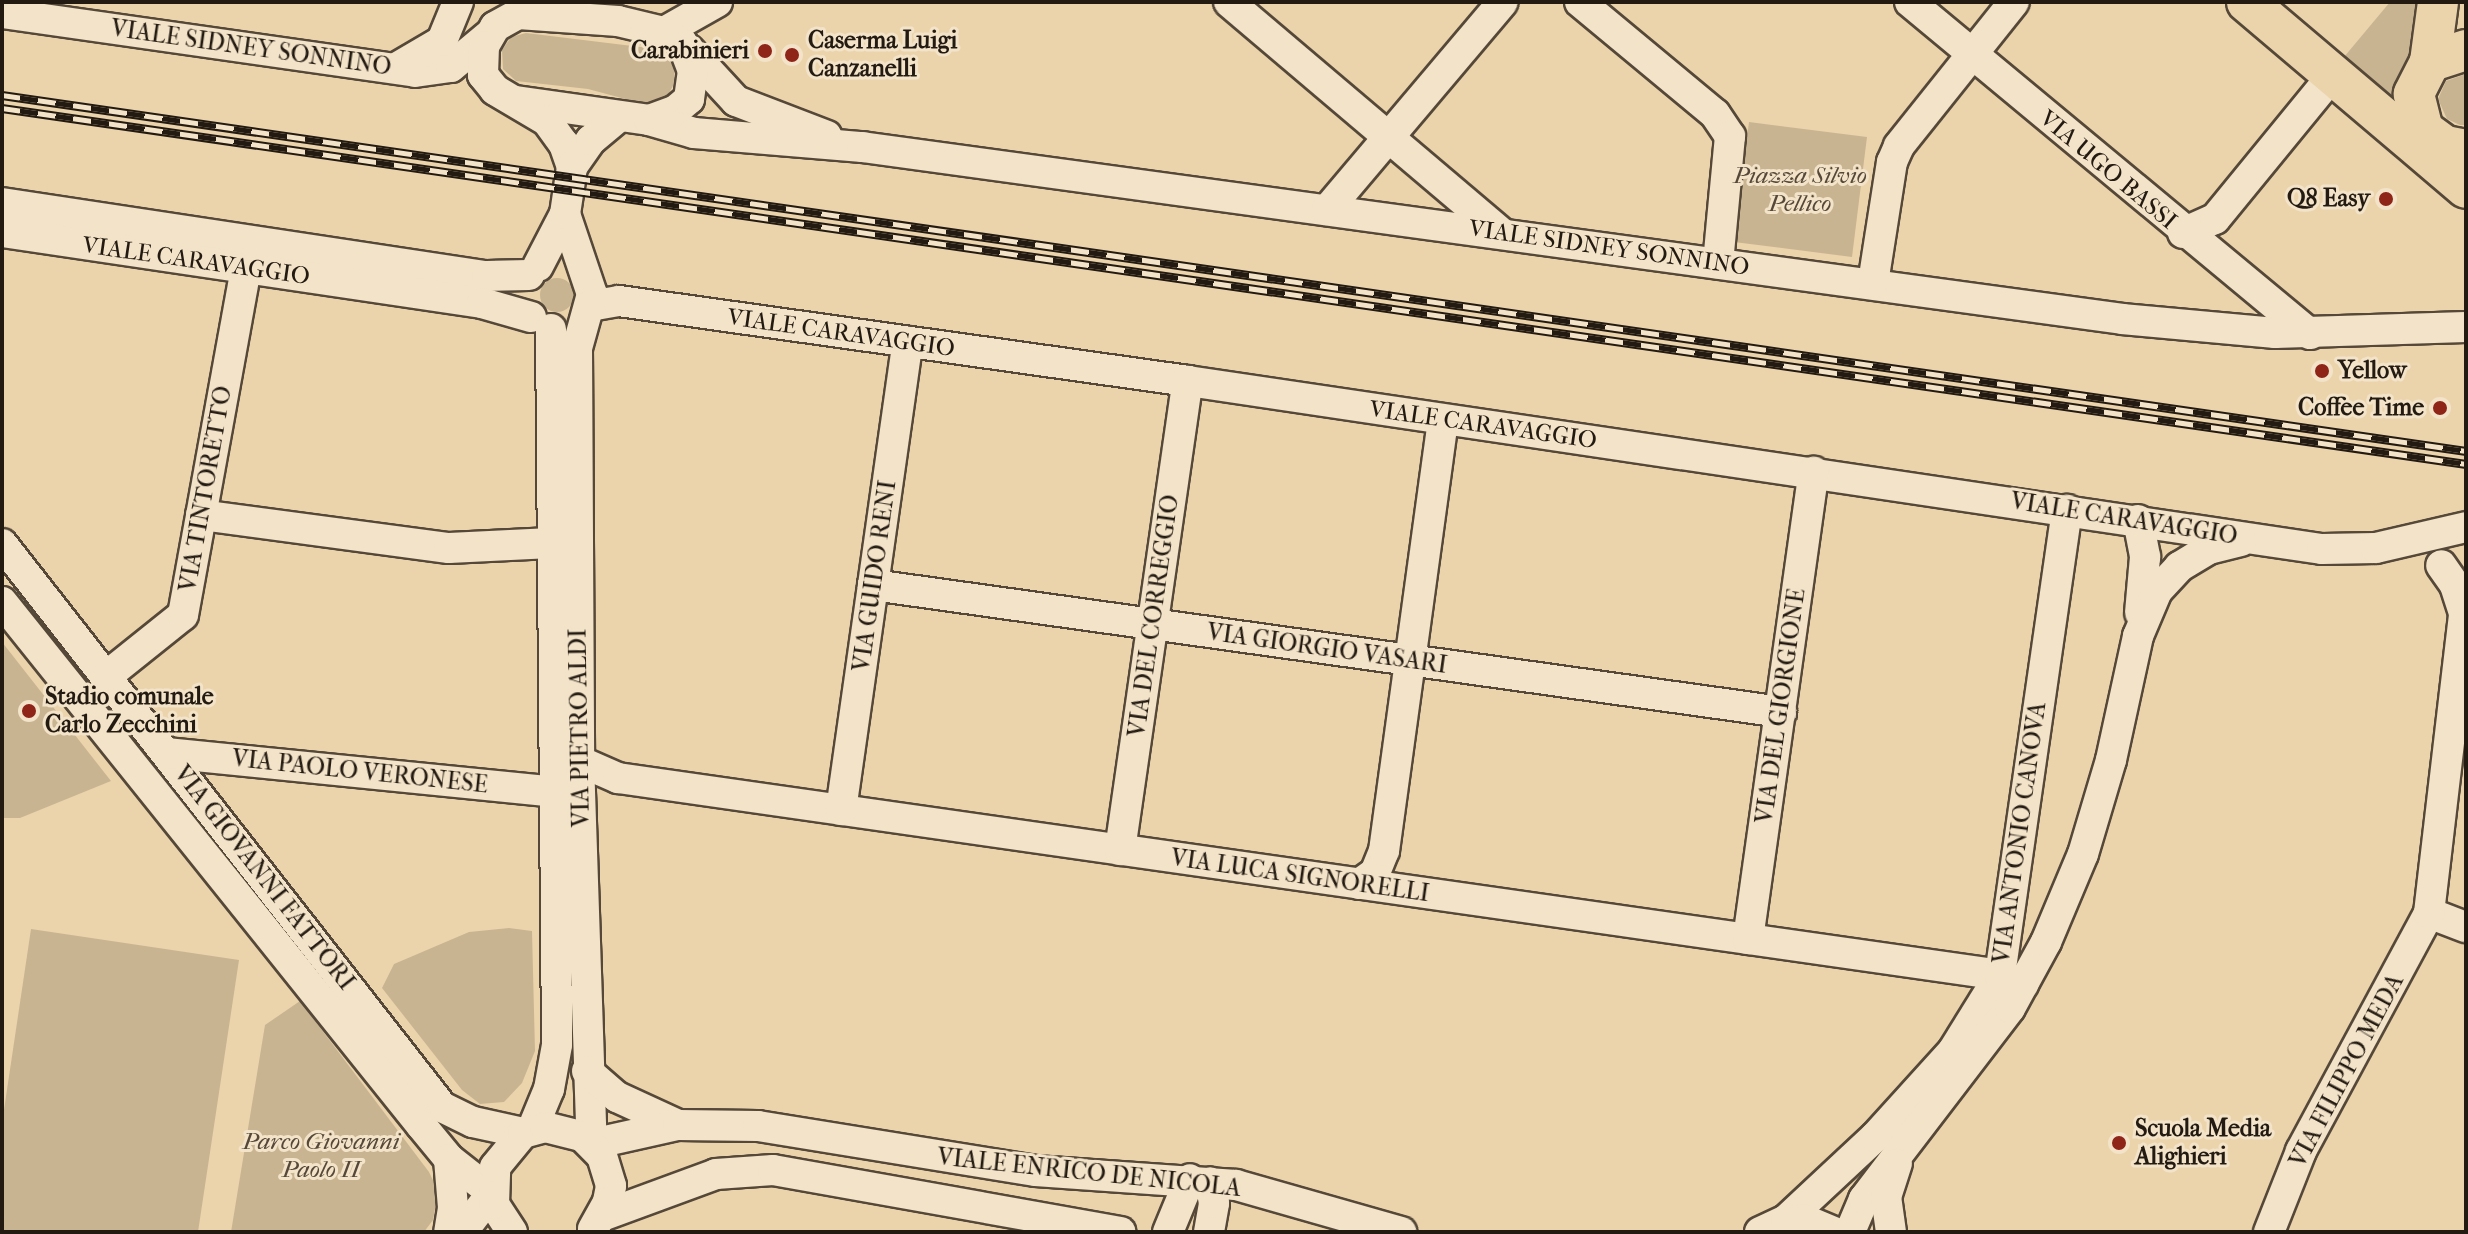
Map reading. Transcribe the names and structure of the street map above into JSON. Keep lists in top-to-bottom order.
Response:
{
  "streets": {
    "street": [
      "VIALE SIDNEY SONNINO",
      "VIA UGO BASSI",
      "VIALE CARAVAGGIO",
      "VIA TINTORETTO",
      "VIA GUIDO RENI",
      "VIA DEL CORREGGIO",
      "VIA GIORGIO VASARI",
      "VIA DEL GIORGIONE",
      "VIA PIETRO ALDI",
      "VIA PAOLO VERONESE",
      "VIA ANTONIO CANOVA",
      "VIA LUCA SIGNORELLI",
      "VIA GIOVANNI FATTORI",
      "VIA FILIPPO MEDA",
      "VIALE ENRICO DE NICOLA"
    ]
  },
  "crossings": [
    ["VIALE SIDNEY SONNINO", "VIA UGO BASSI"],
    ["VIALE CARAVAGGIO", "VIA TINTORETTO"],
    ["VIALE CARAVAGGIO", "VIA GUIDO RENI"],
    ["VIALE CARAVAGGIO", "VIA DEL CORREGGIO"],
    ["VIALE CARAVAGGIO", "VIA DEL GIORGIONE"],
    ["VIALE CARAVAGGIO", "VIA PIETRO ALDI"],
    ["VIALE CARAVAGGIO", "VIA ANTONIO CANOVA"],
    ["VIA TINTORETTO", "VIA GIOVANNI FATTORI"],
    ["VIA GUIDO RENI", "VIA GIORGIO VASARI"],
    ["VIA GUIDO RENI", "VIA LUCA SIGNORELLI"],
    ["VIA DEL CORREGGIO", "VIA GIORGIO VASARI"],
    ["VIA DEL CORREGGIO", "VIA LUCA SIGNORELLI"],
    ["VIA GIORGIO VASARI", "VIA DEL GIORGIONE"],
    ["VIA DEL GIORGIONE", "VIA LUCA SIGNORELLI"],
    ["VIA PIETRO ALDI", "VIA PAOLO VERONESE"],
    ["VIA PIETRO ALDI", "VIA LUCA SIGNORELLI"],
    ["VIA PIETRO ALDI", "VIA GIOVANNI FATTORI"],
    ["VIA PIETRO ALDI", "VIALE ENRICO DE NICOLA"],
    ["VIA PAOLO VERONESE", "VIA GIOVANNI FATTORI"],
    ["VIA ANTONIO CANOVA", "VIA LUCA SIGNORELLI"],
    ["VIA GIOVANNI FATTORI", "VIALE ENRICO DE NICOLA"]
  ],
  "parks": ["Piazza Silvio Pellico", "Parco Giovanni Paolo II"],
  "places": [
    "Carabinieri",
    "Caserma Luigi Canzanelli",
    "Q8 Easy",
    "Yellow",
    "Coffee Time",
    "Stadio comunale Carlo Zecchini",
    "Scuola Media Alighieri"
  ]
}
